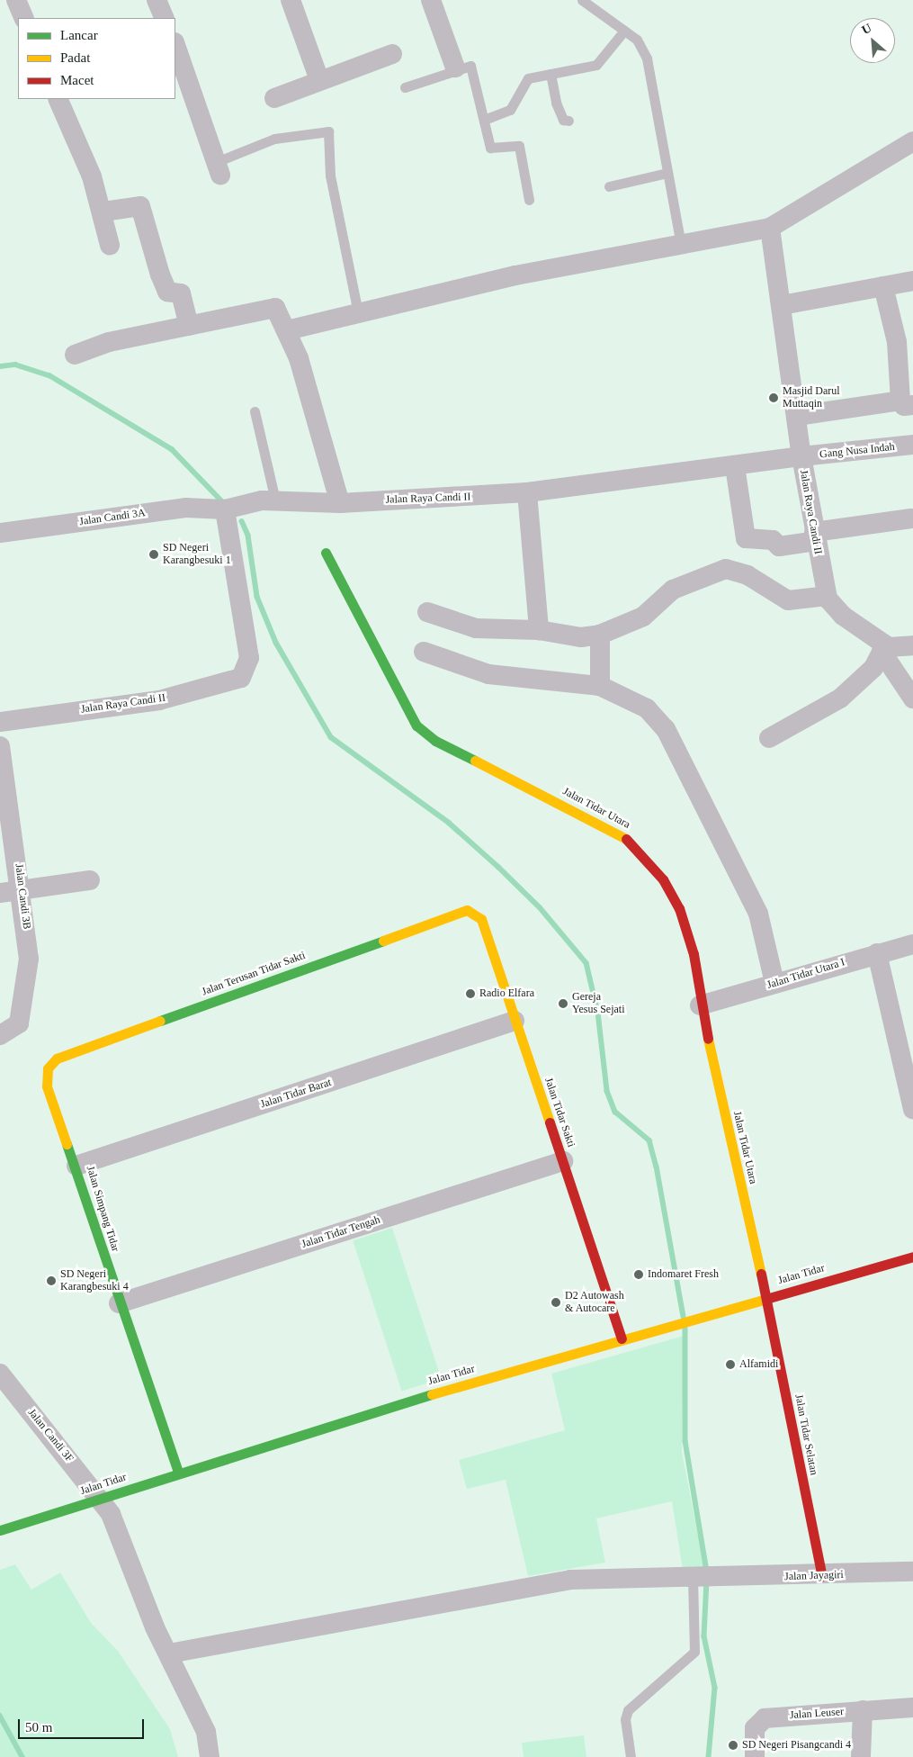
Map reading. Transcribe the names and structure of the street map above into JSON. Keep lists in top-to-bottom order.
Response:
{
  "streets": {
    "street": [
      "Gang Nusa Indah",
      "Jalan Raya Candi II",
      "Jalan Candi 3A",
      "Jalan Tidar Utara",
      "Jalan Candi 3B",
      "Jalan Terusan Tidar Sakti",
      "Jalan Tidar Utara I",
      "Jalan Tidar Barat",
      "Jalan Tidar Sakti",
      "Jalan Simpang Tidar",
      "Jalan Tidar Tengah",
      "Jalan Tidar",
      "Jalan Tidar Selatan",
      "Jalan Candi 3F",
      "Jalan Jayagiri",
      "Jalan Leuser"
    ]
  },
  "crossings": [
    ["Gang Nusa Indah", "Jalan Raya Candi II"],
    ["Jalan Raya Candi II", "Jalan Candi 3A"],
    ["Jalan Tidar Utara", "Jalan Tidar Utara I"],
    ["Jalan Tidar Utara", "Jalan Tidar"],
    ["Jalan Tidar Utara", "Jalan Tidar Selatan"],
    ["Jalan Terusan Tidar Sakti", "Jalan Tidar Sakti"],
    ["Jalan Terusan Tidar Sakti", "Jalan Simpang Tidar"],
    ["Jalan Tidar Barat", "Jalan Tidar Sakti"],
    ["Jalan Tidar Barat", "Jalan Simpang Tidar"],
    ["Jalan Tidar Sakti", "Jalan Tidar Tengah"],
    ["Jalan Tidar Sakti", "Jalan Tidar"],
    ["Jalan Simpang Tidar", "Jalan Tidar Tengah"],
    ["Jalan Simpang Tidar", "Jalan Tidar"],
    ["Jalan Tidar", "Jalan Tidar Selatan"],
    ["Jalan Tidar", "Jalan Candi 3F"],
    ["Jalan Tidar Selatan", "Jalan Jayagiri"],
    ["Jalan Candi 3F", "Jalan Jayagiri"]
  ],
  "places": [
    "Masjid Darul Muttaqin",
    "SD Negeri Karangbesuki 1",
    "Radio Elfara",
    "Gereja Yesus Sejati",
    "Indomaret Fresh",
    "SD Negeri Karangbesuki 4",
    "D2 Autowash & Autocare",
    "Alfamidi",
    "SD Negeri Pisangcandi 4"
  ],
  "legend": ["Lancar", "Padat", "Macet"],
  "scale_bar": "50 m",
  "north": "top left"
}
